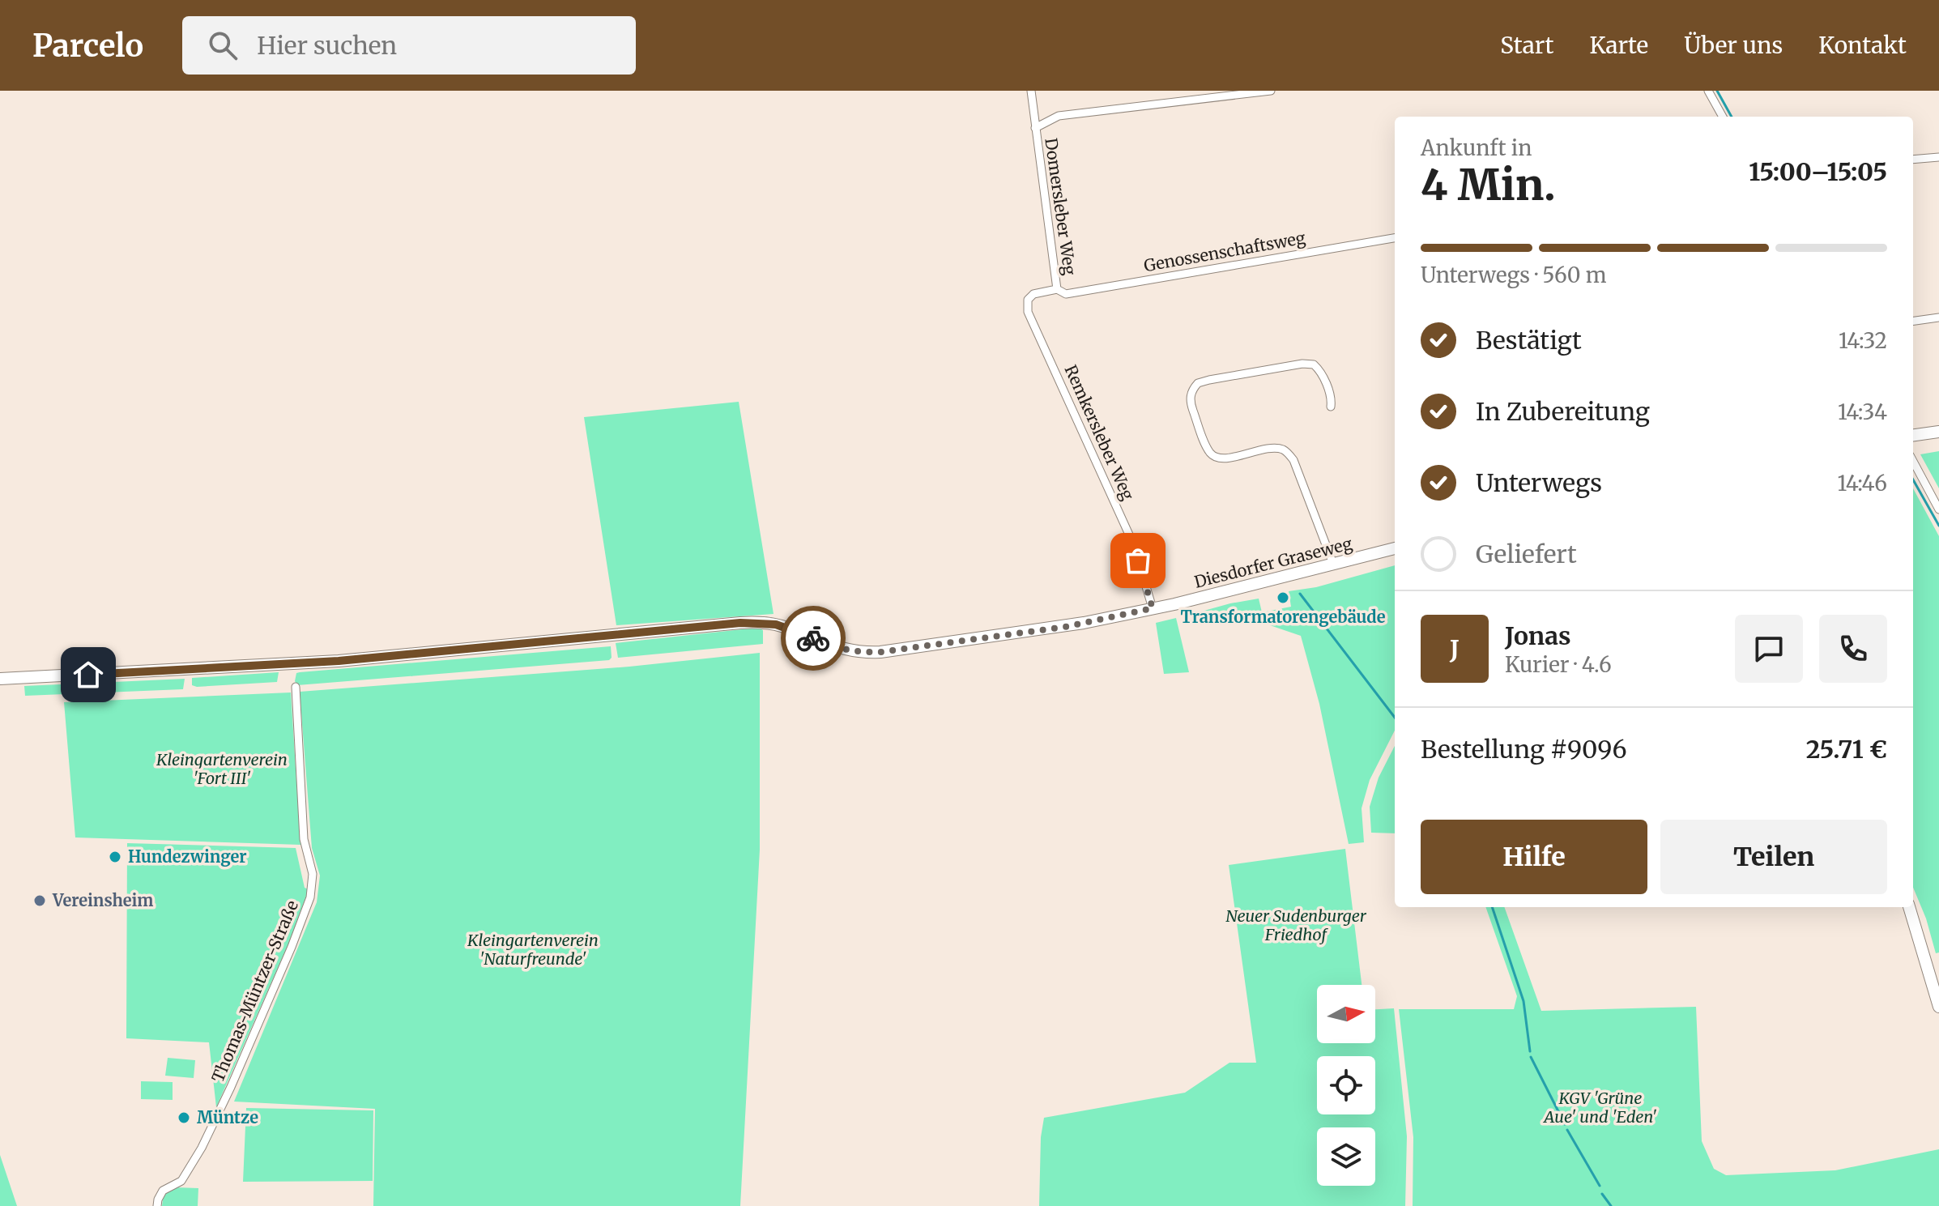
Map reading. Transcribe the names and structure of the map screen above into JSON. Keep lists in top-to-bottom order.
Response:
{
  "streets": {
    "main road": ["Diesdorfer Graseweg"],
    "street": [
      "Domersleber Weg",
      "Genossenschaftsweg",
      "Remkersleber Weg",
      "Thomas-Müntzer-Straße"
    ]
  },
  "crossings": [
    ["Domersleber Weg", "Genossenschaftsweg"],
    ["Domersleber Weg", "Remkersleber Weg"],
    ["Genossenschaftsweg", "Remkersleber Weg"],
    ["Remkersleber Weg", "Diesdorfer Graseweg"]
  ],
  "parks": [
    "Kleingartenverein 'Fort III'",
    "Neuer Sudenburger Friedhof",
    "Kleingartenverein 'Naturfreunde'",
    "KGV 'Grüne Aue' und 'Eden'"
  ],
  "places": [
    "Transformatorengebäude",
    "Hundezwinger",
    "Vereinsheim",
    "Müntze"
  ],
  "north": "right",
  "page": {
    "header": "Parcelo",
    "search": "Hier suchen",
    "nav": [
      "Start",
      "Karte",
      "Über uns",
      "Kontakt"
    ],
    "heading": ["4 Min.", "Ankunft in", "15:00–15:05"],
    "panel": [
      "Jonas",
      "Kurier · 4.6",
      "Bestellung #9096",
      "25.71 €"
    ],
    "bar": "Unterwegs · 560 m",
    "list": [
      ["Bestätigt", "14:32"],
      ["In Zubereitung", "14:34"],
      ["Unterwegs", "14:46"],
      "Geliefert"
    ],
    "round": "J",
    "buttons": ["Hilfe", "Teilen"]
  }
}
